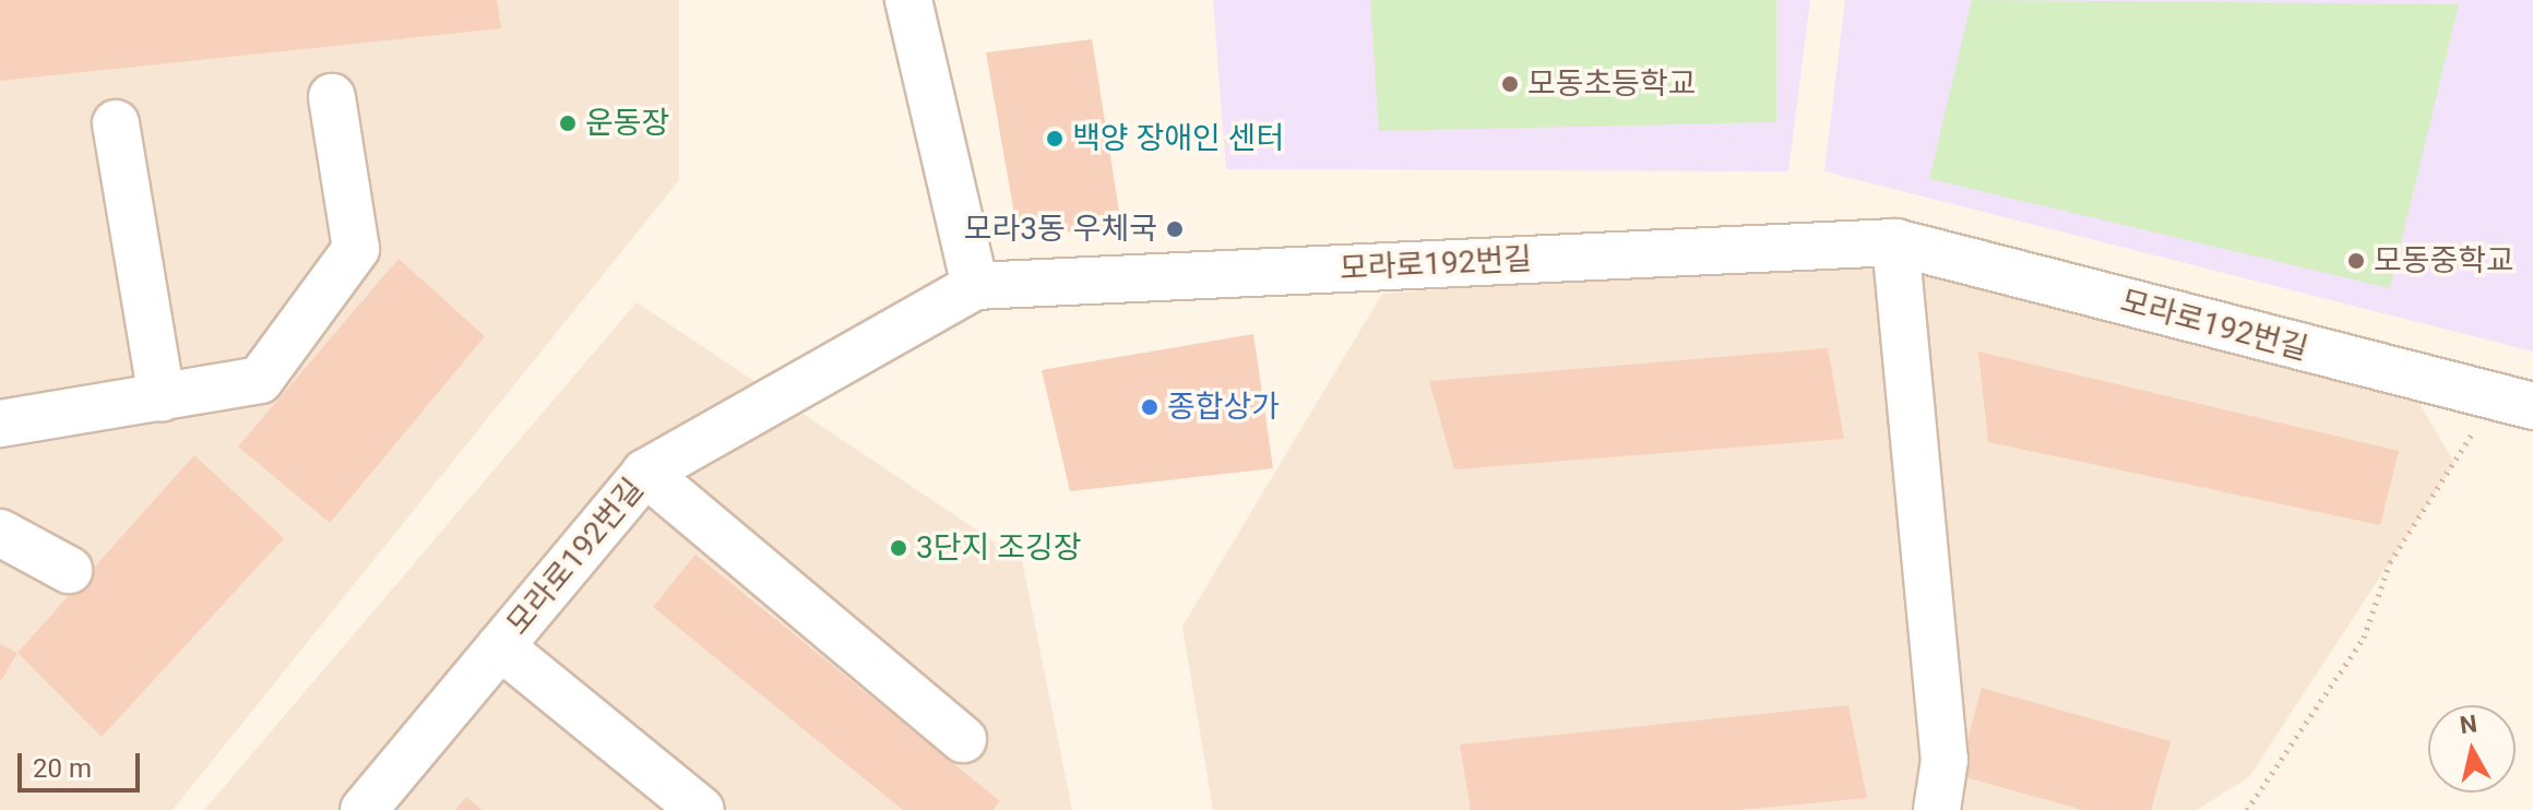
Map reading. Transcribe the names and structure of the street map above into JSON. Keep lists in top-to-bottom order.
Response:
{
  "streets": {
    "street": ["모라로192번길"]
  },
  "places": [
    "모동초등학교",
    "운동장",
    "백양 장애인 센터",
    "모라3동 우체국",
    "모동중학교",
    "종합상가",
    "3단지 조깅장"
  ],
  "scale_bar": "20 m",
  "north": "top"
}
